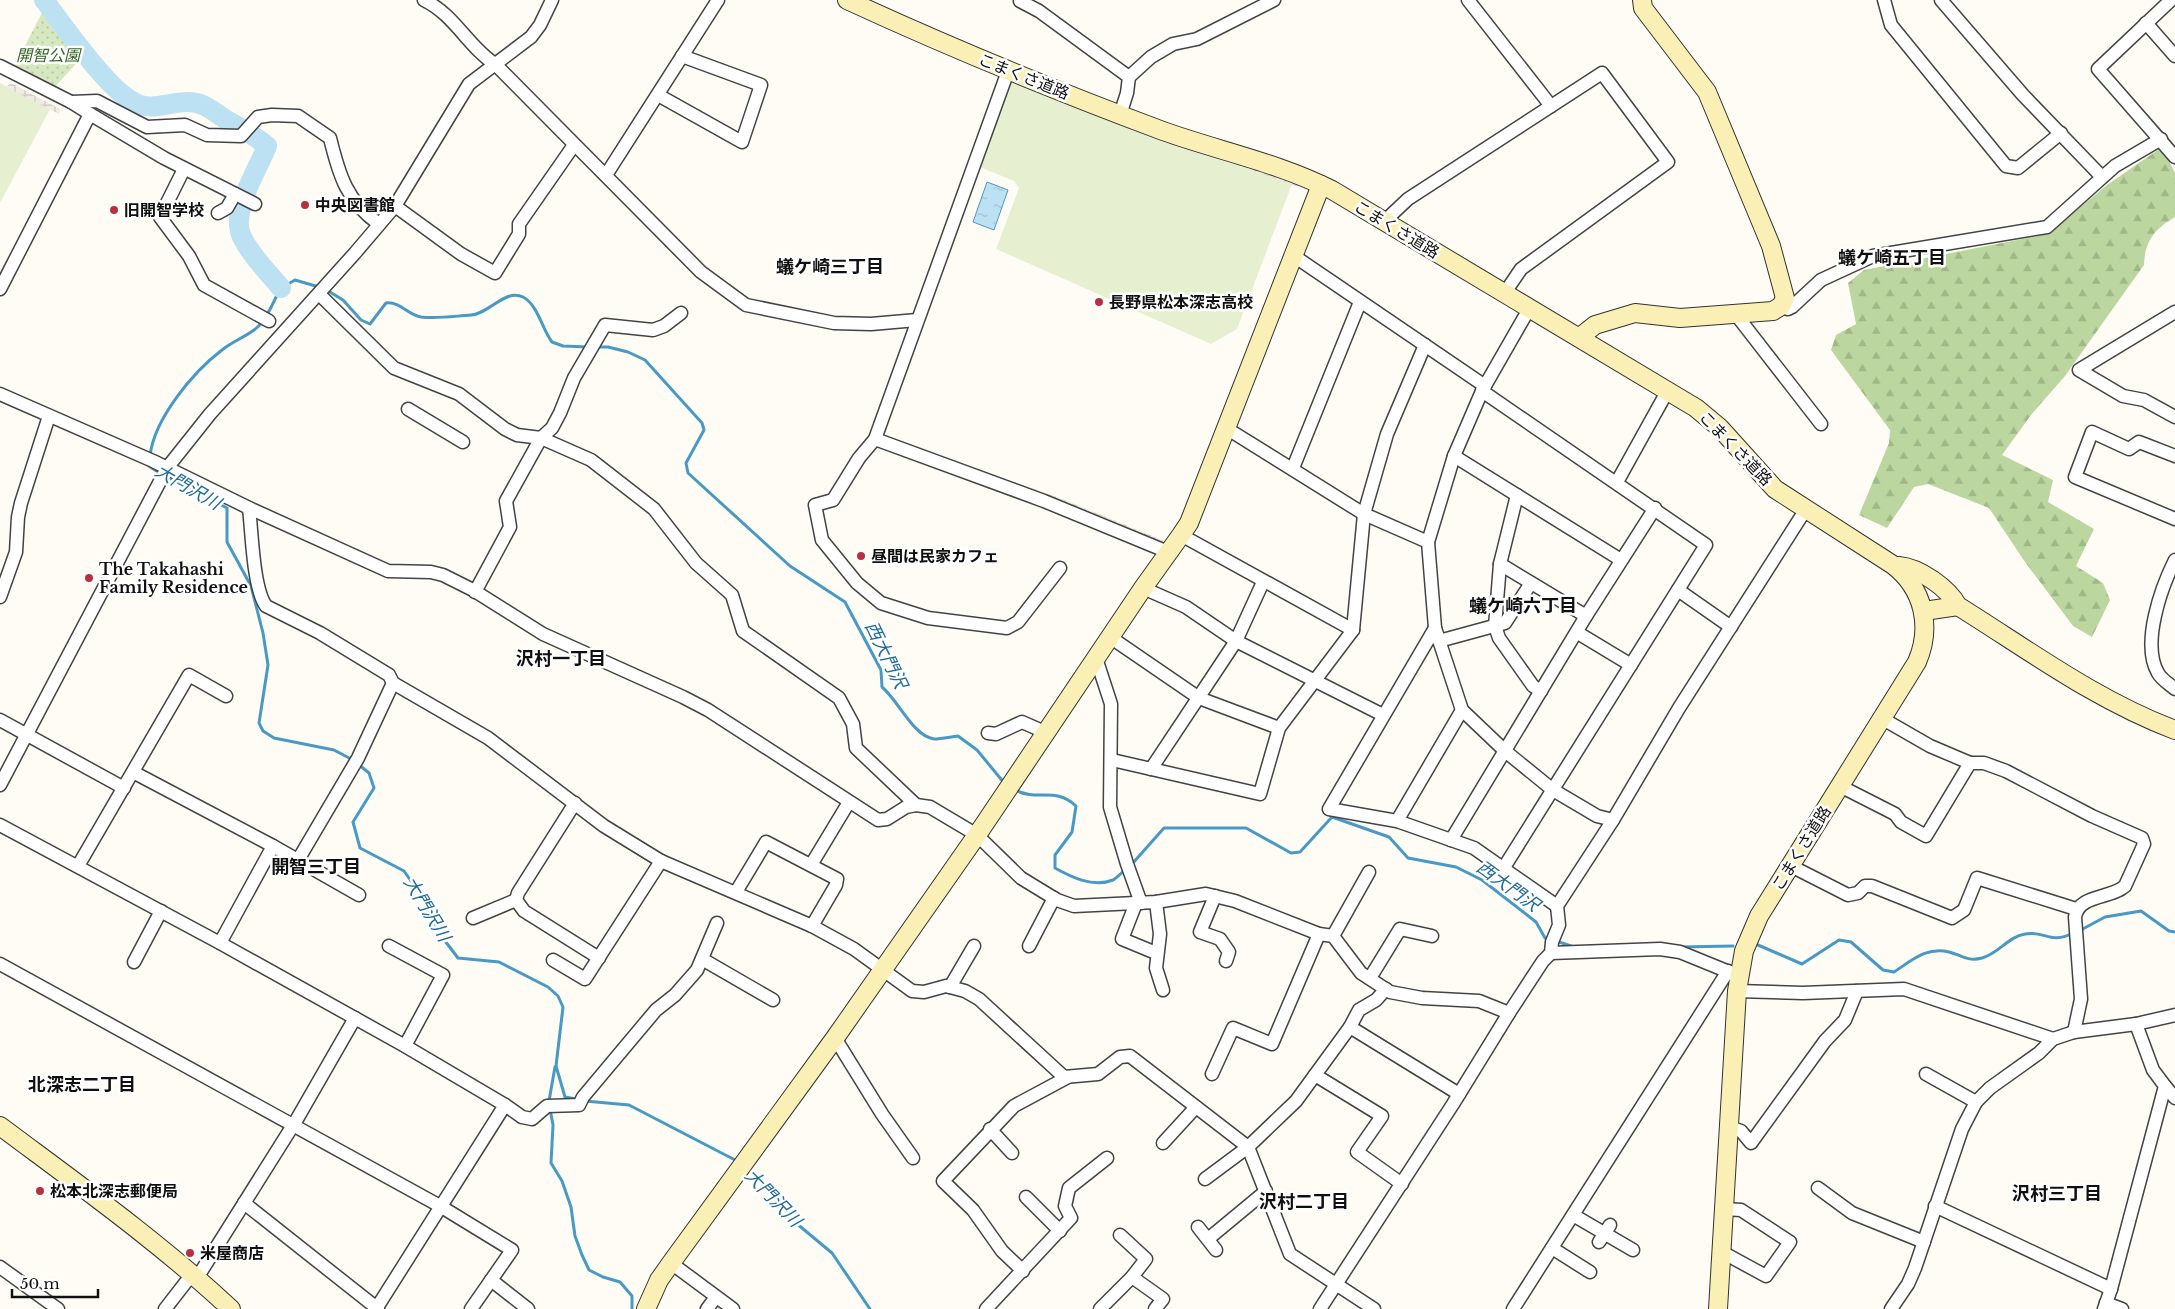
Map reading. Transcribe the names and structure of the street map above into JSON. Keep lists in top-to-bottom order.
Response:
{
  "streets": {
    "street": ["こまくさ道路"]
  },
  "districts": [
    "蟻ケ崎五丁目",
    "蟻ケ崎三丁目",
    "蟻ケ崎六丁目",
    "沢村一丁目",
    "開智三丁目",
    "北深志二丁目",
    "沢村三丁目",
    "沢村二丁目"
  ],
  "water": ["大門沢川", "西大門沢"],
  "parks": ["開智公園"],
  "places": [
    "中央図書館",
    "旧開智学校",
    "長野県松本深志高校",
    "昼間は民家カフェ",
    "The Takahashi Family Residence",
    "松本北深志郵便局",
    "米屋商店"
  ],
  "scale_bar": "50 m"
}
